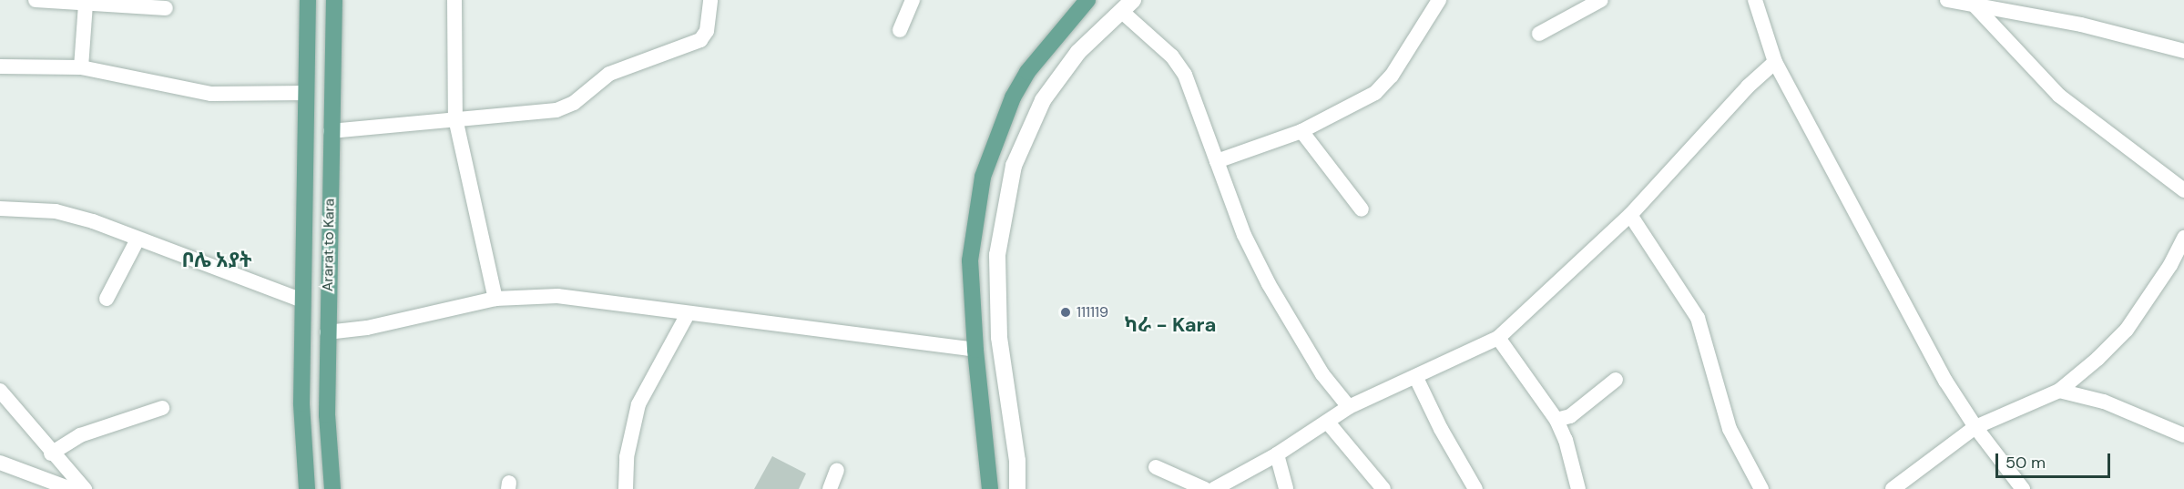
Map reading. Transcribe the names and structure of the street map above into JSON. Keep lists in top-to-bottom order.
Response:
{
  "streets": {
    "main road": ["Ararat to Kara"]
  },
  "districts": ["ቦሌ አያት", "ካራ - Kara"],
  "places": ["111119"],
  "scale_bar": "50 m"
}
